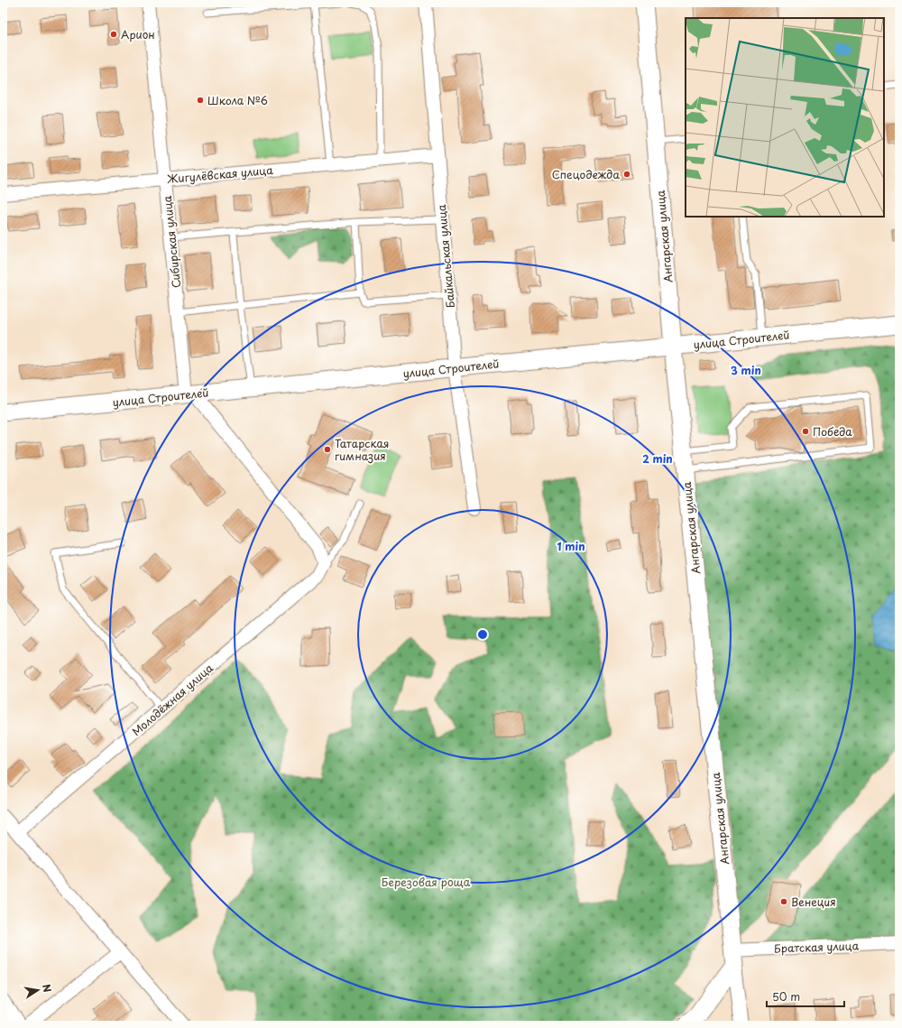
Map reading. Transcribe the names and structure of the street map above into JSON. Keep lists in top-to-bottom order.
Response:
{
  "streets": {
    "street": [
      "Жигулёвская улица",
      "Ангарская улица",
      "Сибирская улица",
      "Байкальская улица",
      "улица Строителей",
      "Молодёжная улица",
      "Братская улица"
    ]
  },
  "crossings": [
    ["Жигулёвская улица", "Сибирская улица"],
    ["Жигулёвская улица", "Байкальская улица"],
    ["Ангарская улица", "улица Строителей"],
    ["Ангарская улица", "Братская улица"],
    ["Сибирская улица", "улица Строителей"],
    ["Байкальская улица", "улица Строителей"]
  ],
  "parks": ["Березовая роща"],
  "places": [
    "Арион",
    "Школа №6",
    "Спецодежда",
    "Победа",
    "Татарская гимназия",
    "Венеция"
  ],
  "scale_bar": "50 m",
  "north": "right",
  "rings": ["3 min", "2 min", "1 min"]
}
